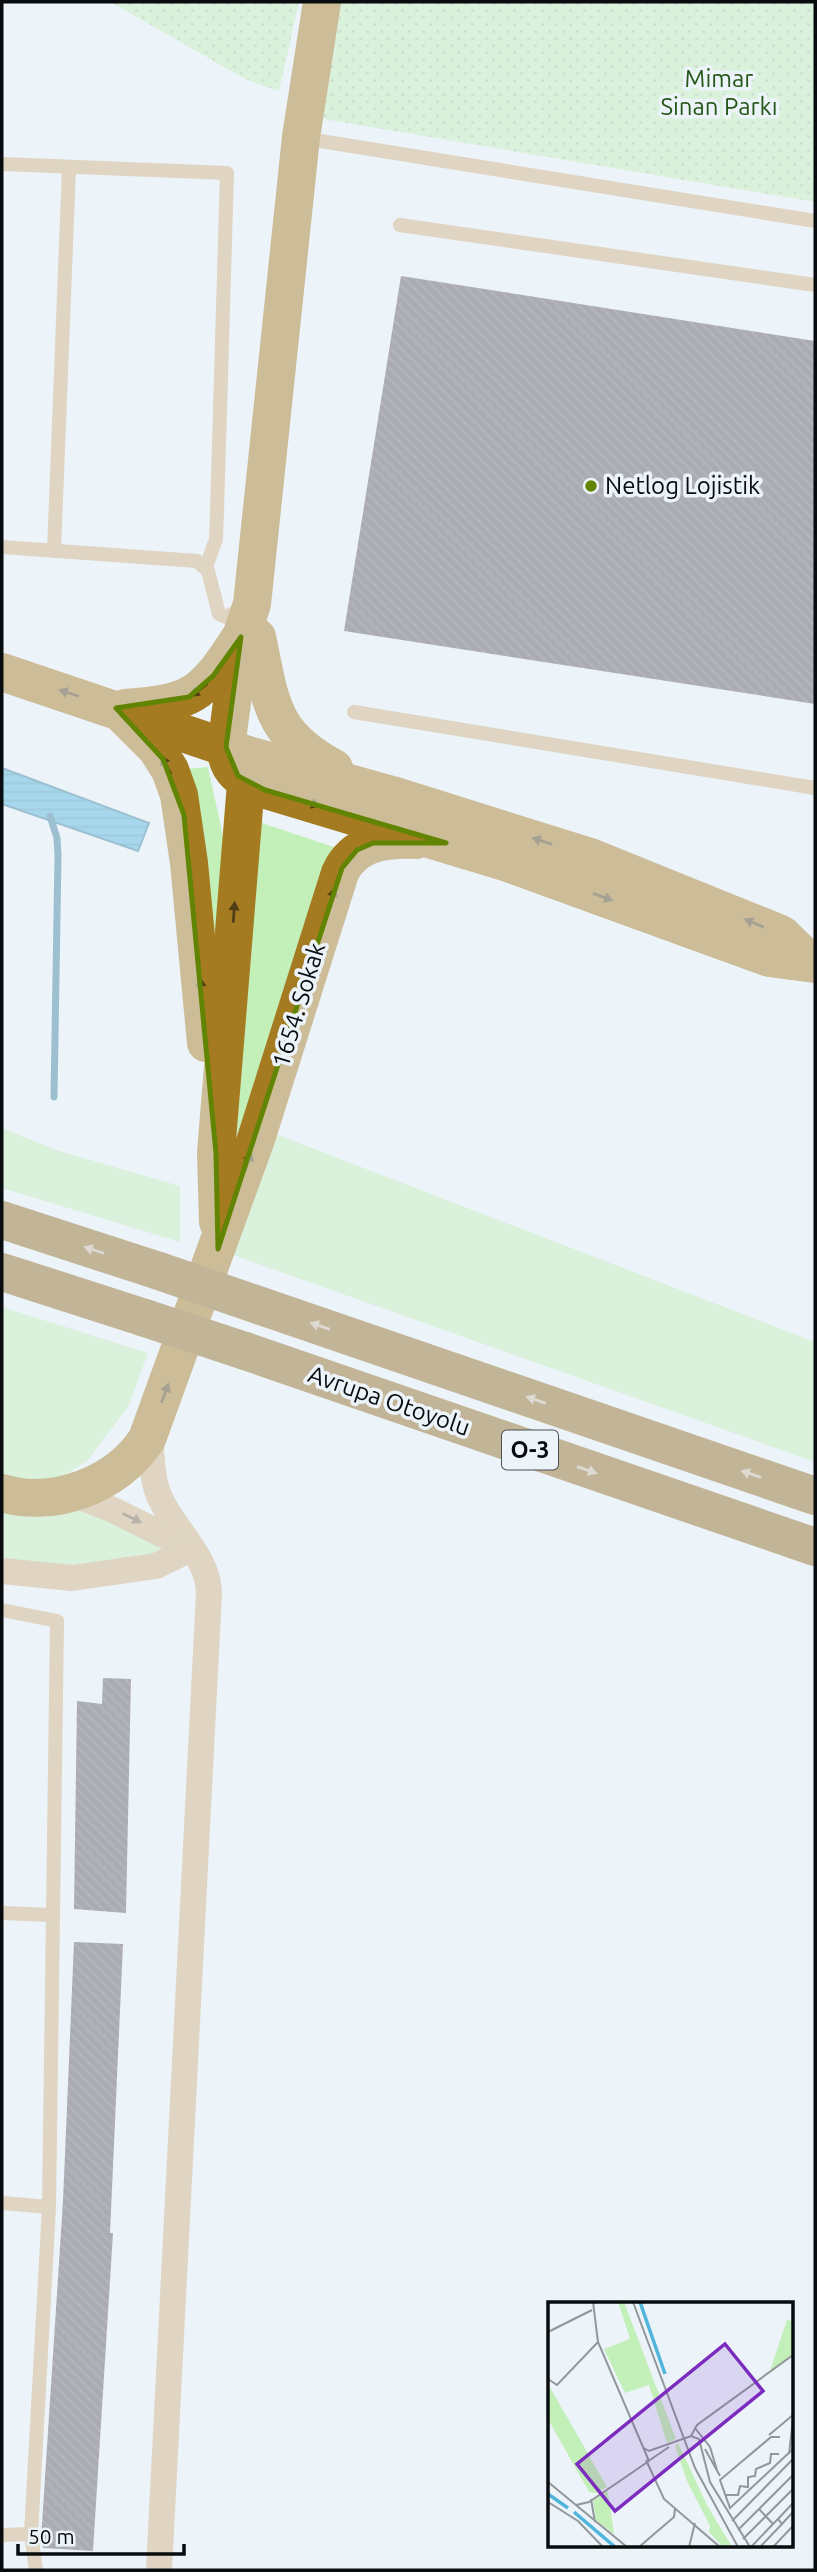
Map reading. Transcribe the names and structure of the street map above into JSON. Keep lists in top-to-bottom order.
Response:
{
  "streets": {
    "highway": ["Avrupa Otoyolu", "O-3"],
    "main road": ["1654. Sokak"]
  },
  "parks": ["Mimar Sinan Parkı"],
  "places": ["Netlog Lojistik"],
  "scale_bar": "50 m"
}
